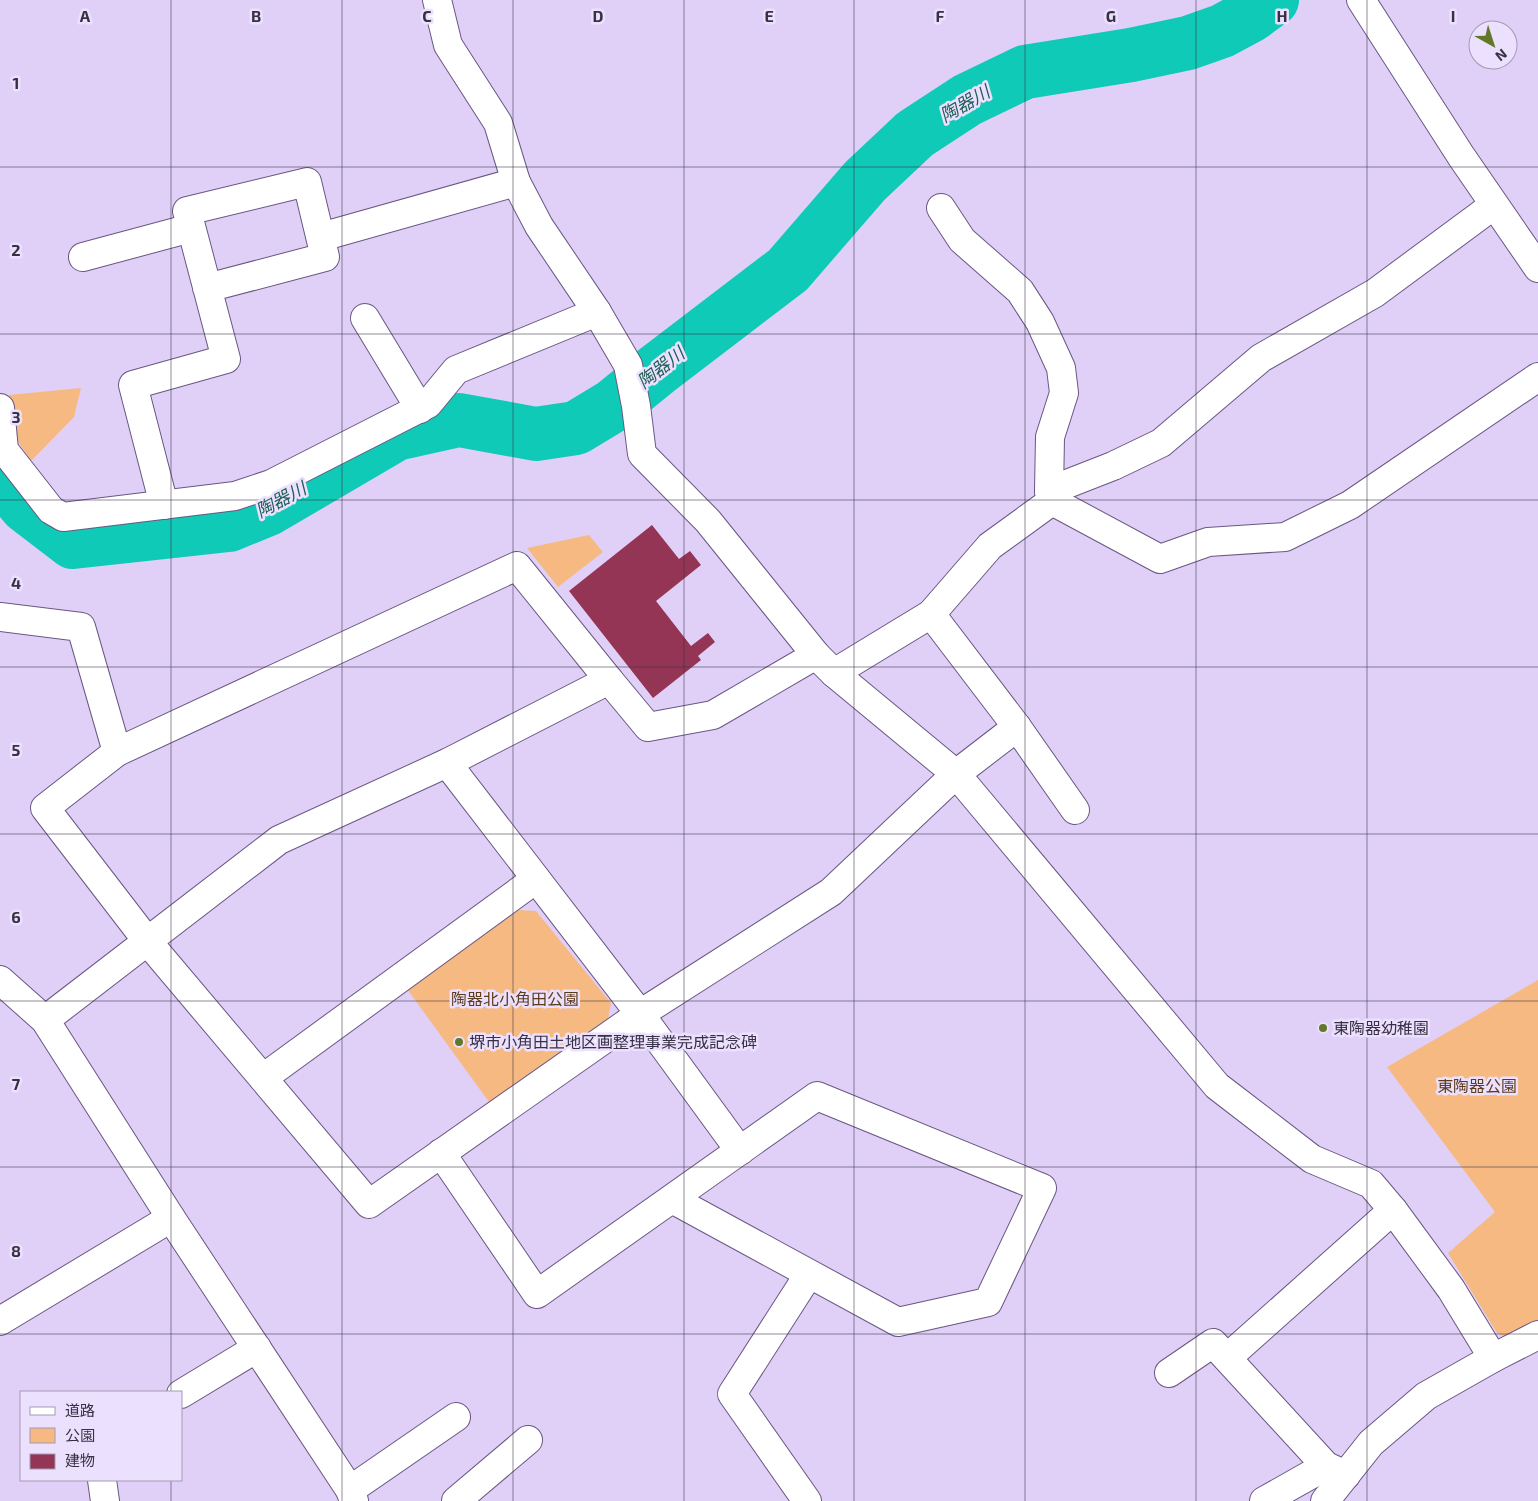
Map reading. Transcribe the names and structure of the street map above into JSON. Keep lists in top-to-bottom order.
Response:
{
  "water": ["陶器川"],
  "parks": ["陶器北小角田公園", "東陶器公園"],
  "places": ["東陶器幼稚園", "堺市小角田土地区画整理事業完成記念碑"],
  "legend": ["道路", "公園", "建物"],
  "north": "bottom right",
  "grid": {
    "columns": [
      "A",
      "B",
      "C",
      "D",
      "E",
      "F",
      "G",
      "H",
      "I"
    ],
    "rows": [
      "1",
      "2",
      "3",
      "4",
      "5",
      "6",
      "7",
      "8"
    ]
  }
}
